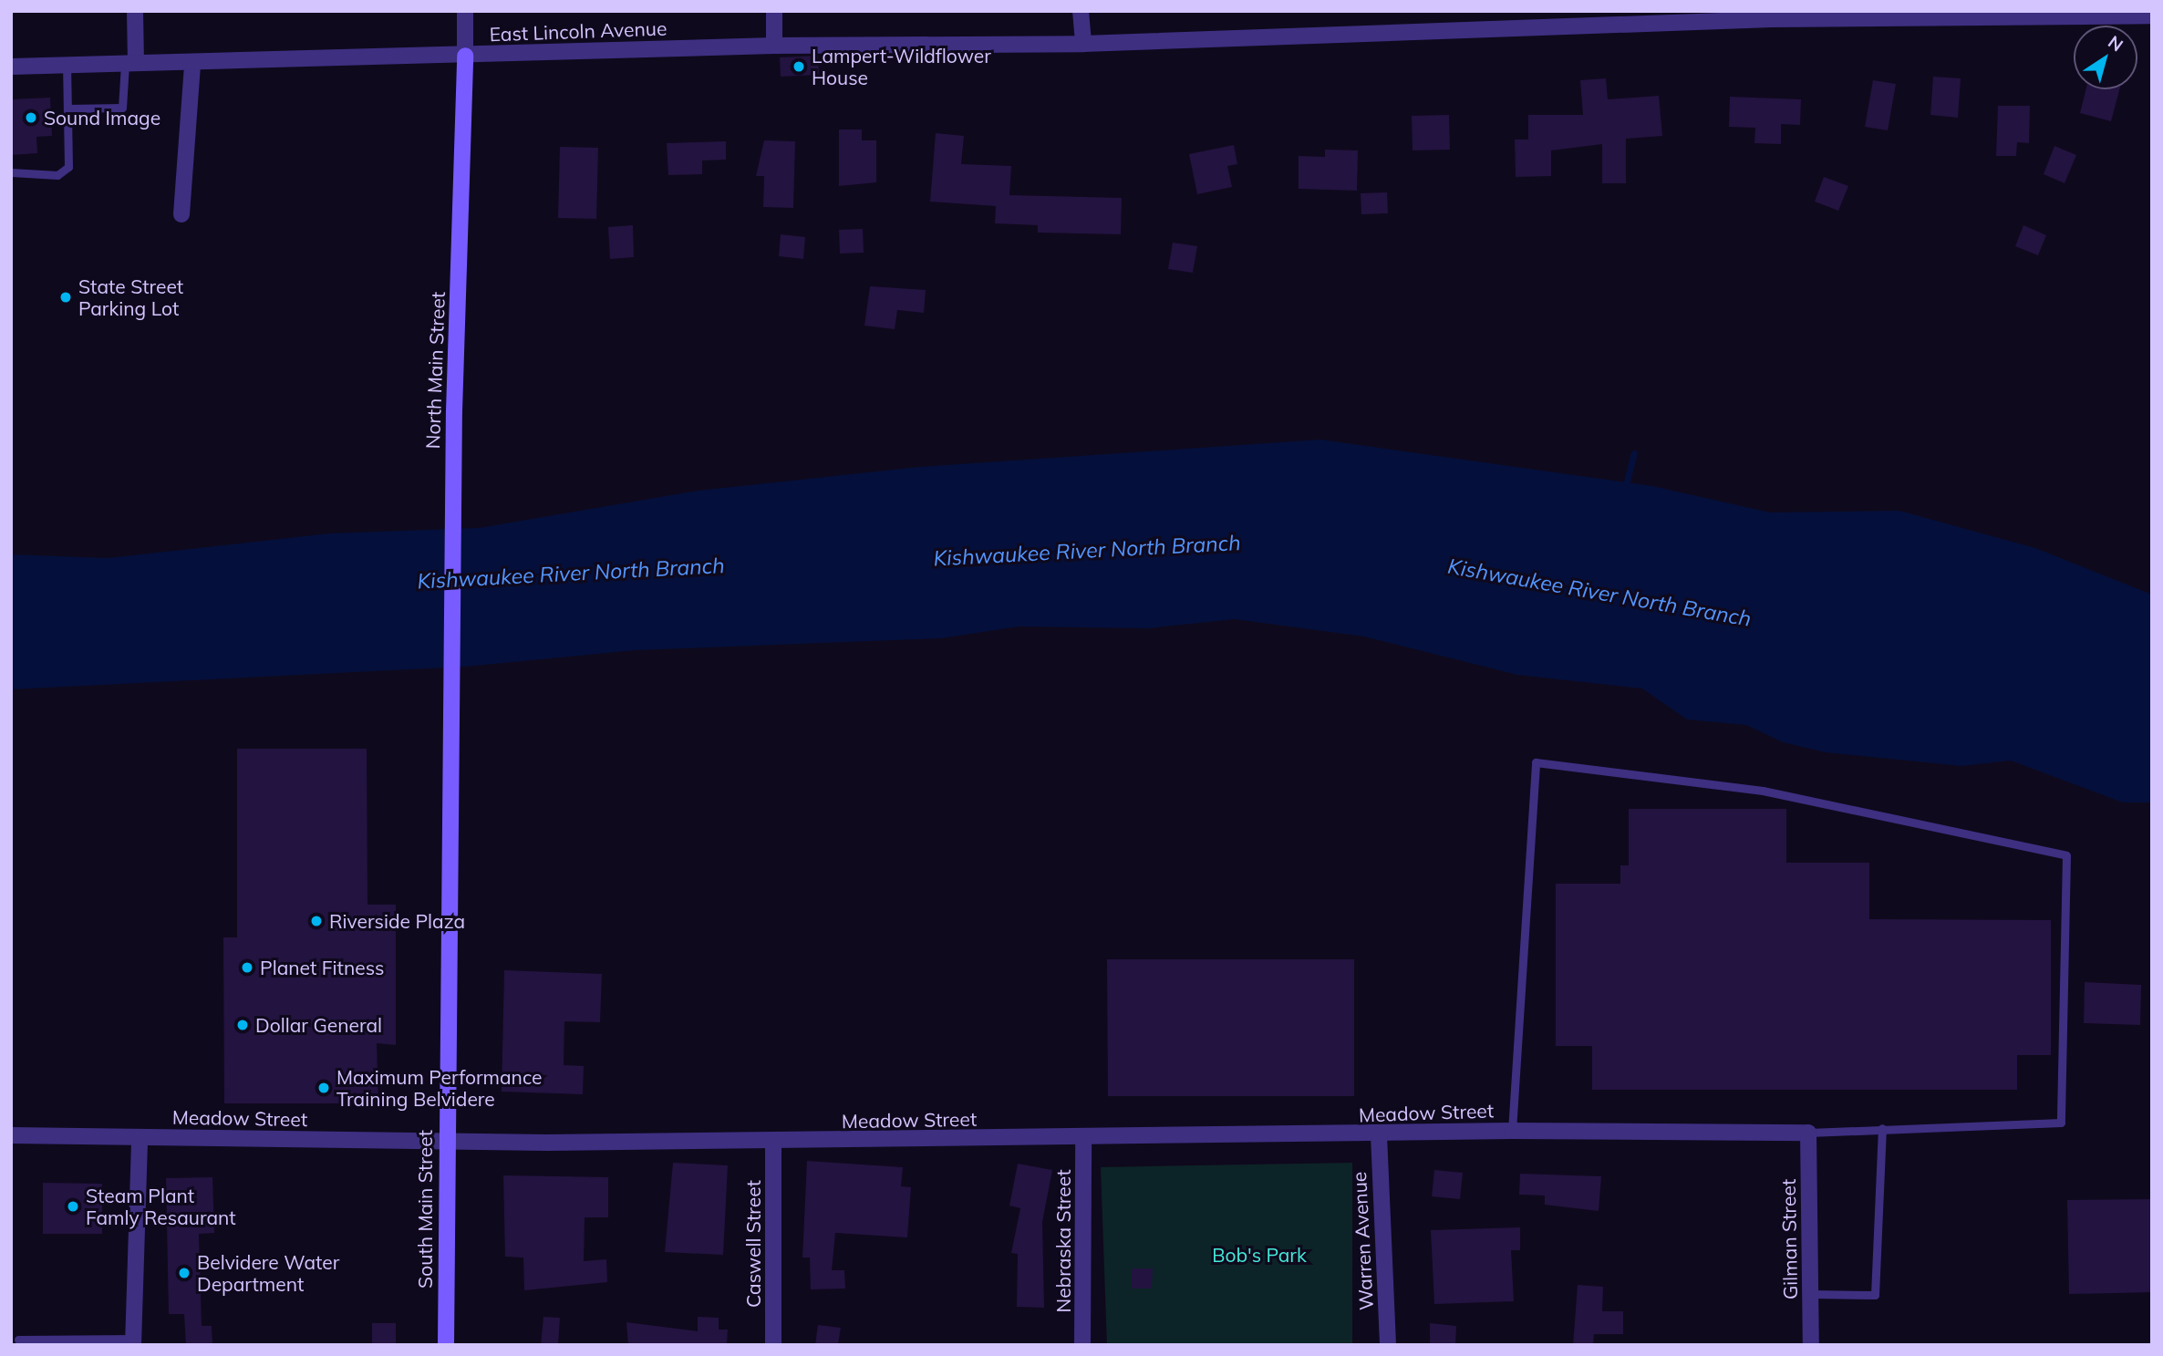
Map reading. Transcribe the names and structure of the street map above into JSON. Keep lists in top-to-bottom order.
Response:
{
  "streets": {
    "main road": ["North Main Street", "South Main Street"],
    "street": [
      "East Lincoln Avenue",
      "Meadow Street",
      "Gilman Street",
      "Nebraska Street",
      "Warren Avenue",
      "Caswell Street"
    ]
  },
  "crossings": [
    ["East Lincoln Avenue", "North Main Street"],
    ["North Main Street", "South Main Street"],
    ["Meadow Street", "South Main Street"],
    ["Meadow Street", "Gilman Street"],
    ["Meadow Street", "Nebraska Street"],
    ["Meadow Street", "Warren Avenue"],
    ["Meadow Street", "Caswell Street"]
  ],
  "water": ["Kishwaukee River North Branch"],
  "parks": ["Bob's Park"],
  "places": [
    "Lampert-Wildflower House",
    "Sound Image",
    "State Street Parking Lot",
    "Riverside Plaza",
    "Planet Fitness",
    "Dollar General",
    "Maximum Performance Training Belvidere",
    "Steam Plant Famly Resaurant",
    "Belvidere Water Department"
  ],
  "north": "top right"
}
